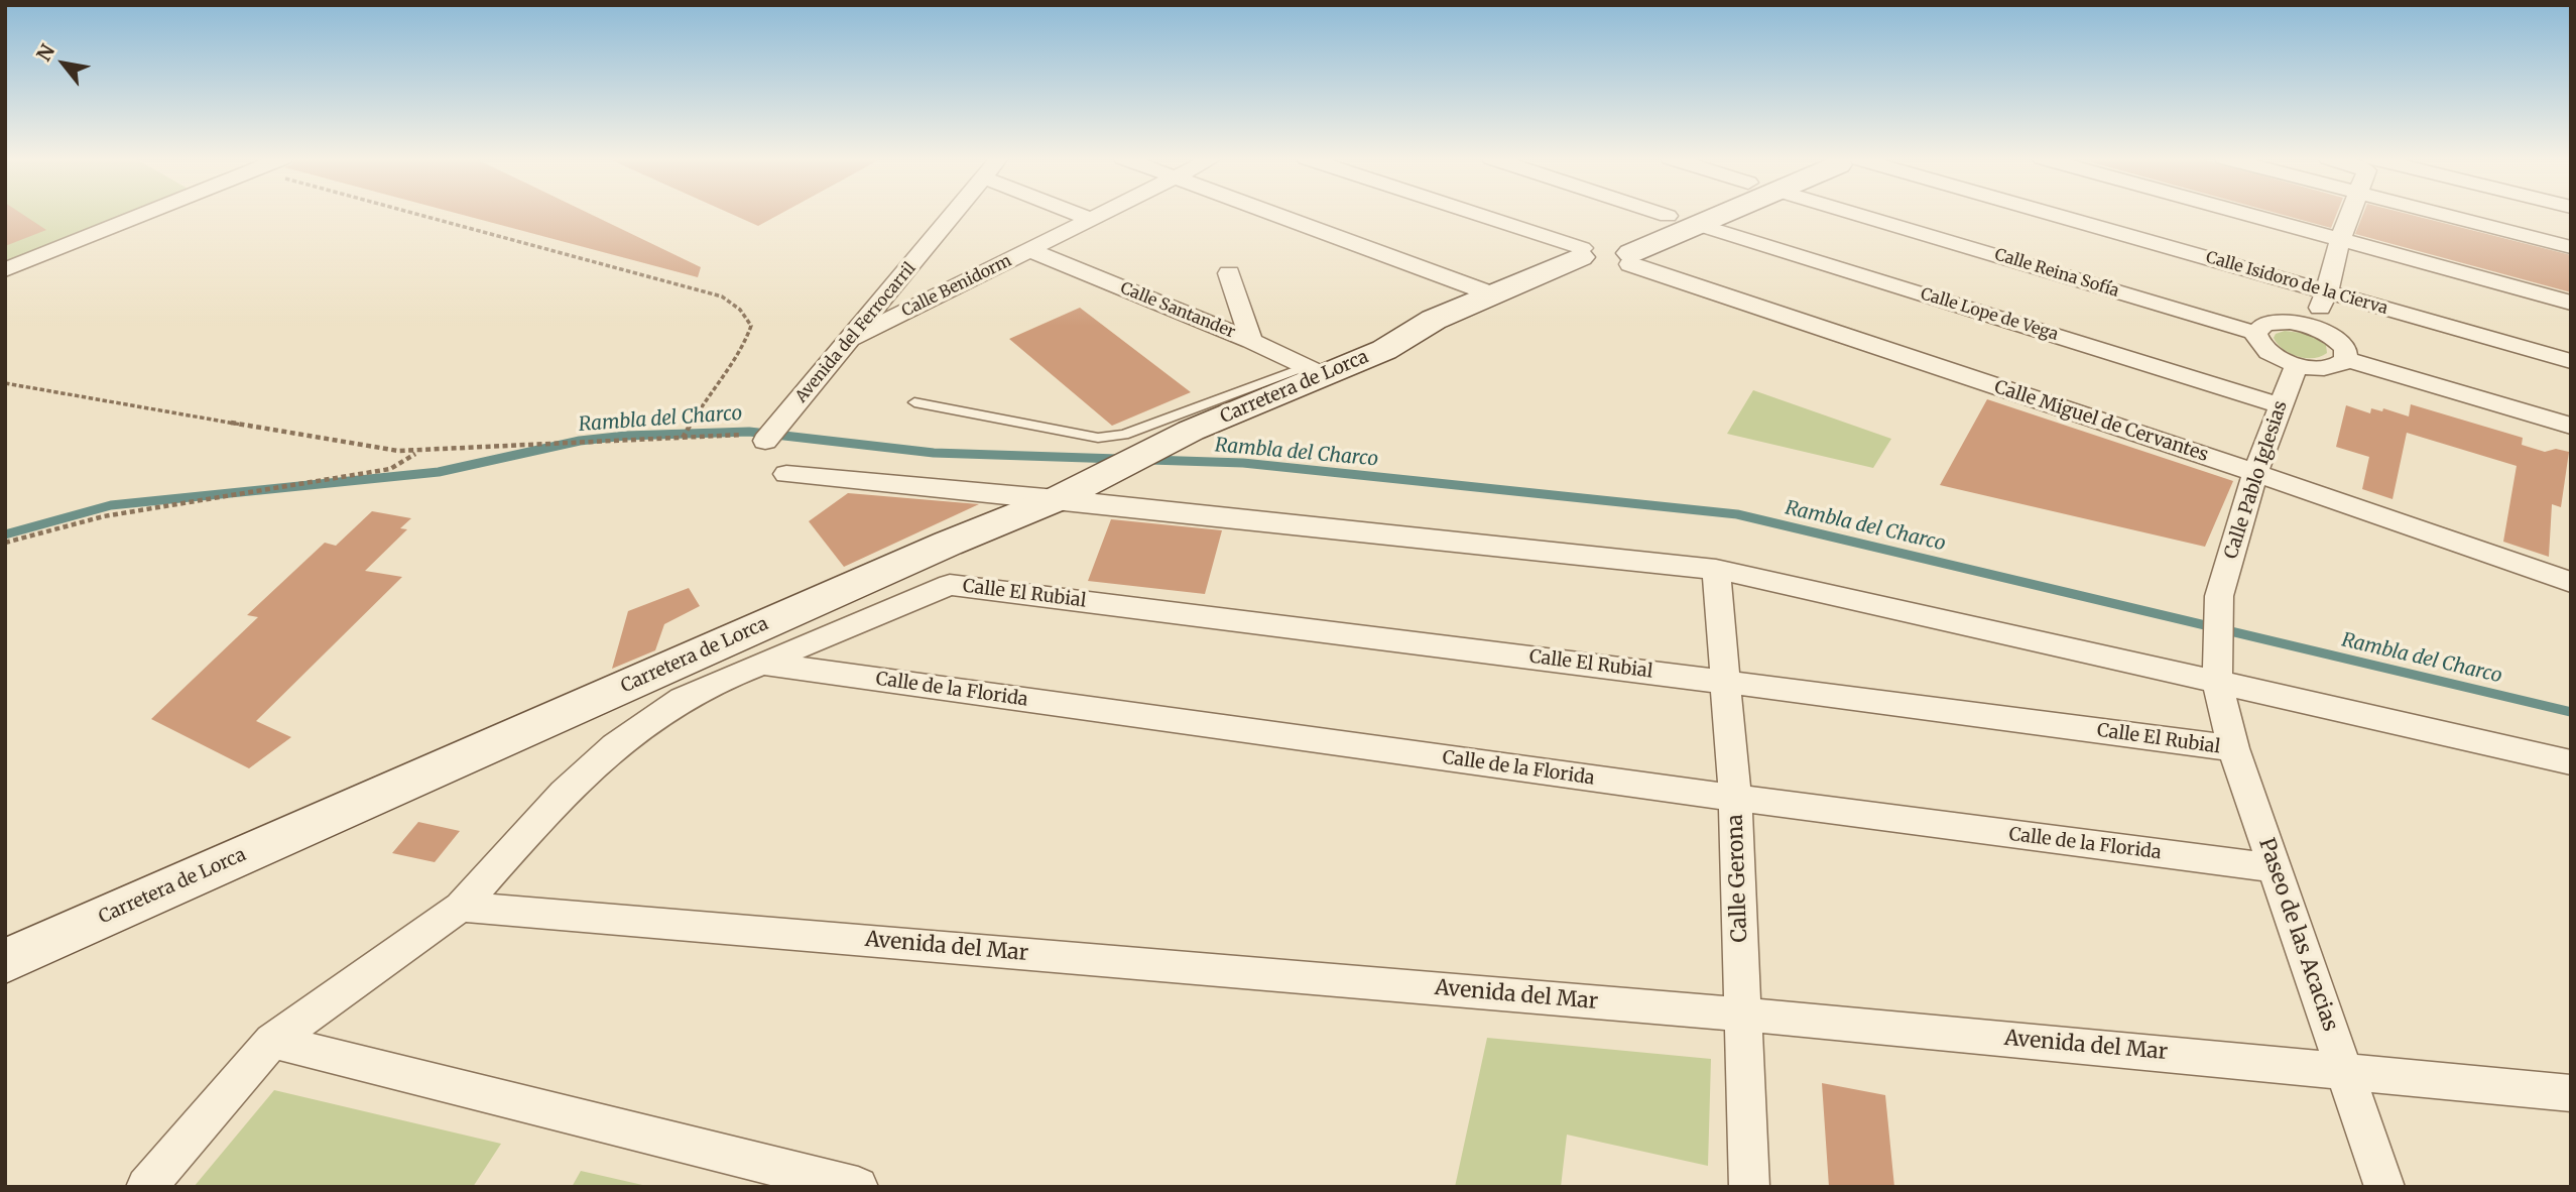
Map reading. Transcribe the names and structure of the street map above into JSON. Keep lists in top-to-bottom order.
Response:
{
  "streets": {
    "main road": ["Carretera de Lorca"],
    "street": [
      "Calle Reina Sofía",
      "Calle Isidoro de la Cierva",
      "Calle Benidorm",
      "Calle Santander",
      "Calle Lope de Vega",
      "Avenida del Ferrocarril",
      "Calle Miguel de Cervantes",
      "Calle Pablo Iglesias",
      "Calle El Rubial",
      "Calle de la Florida",
      "Calle Gerona",
      "Paseo de las Acacias",
      "Avenida del Mar"
    ]
  },
  "crossings": [
    ["Calle Benidorm", "Calle Santander"],
    ["Calle Benidorm", "Avenida del Ferrocarril"],
    ["Calle Santander", "Carretera de Lorca"],
    ["Calle Lope de Vega", "Calle Pablo Iglesias"],
    ["Calle Miguel de Cervantes", "Calle Pablo Iglesias"],
    ["Calle Pablo Iglesias", "Paseo de las Acacias"],
    ["Calle El Rubial", "Calle Gerona"],
    ["Calle El Rubial", "Paseo de las Acacias"],
    ["Calle de la Florida", "Calle Gerona"],
    ["Calle de la Florida", "Paseo de las Acacias"],
    ["Calle Gerona", "Avenida del Mar"],
    ["Paseo de las Acacias", "Avenida del Mar"]
  ],
  "water": ["Rambla del Charco"],
  "north": "top left"
}
